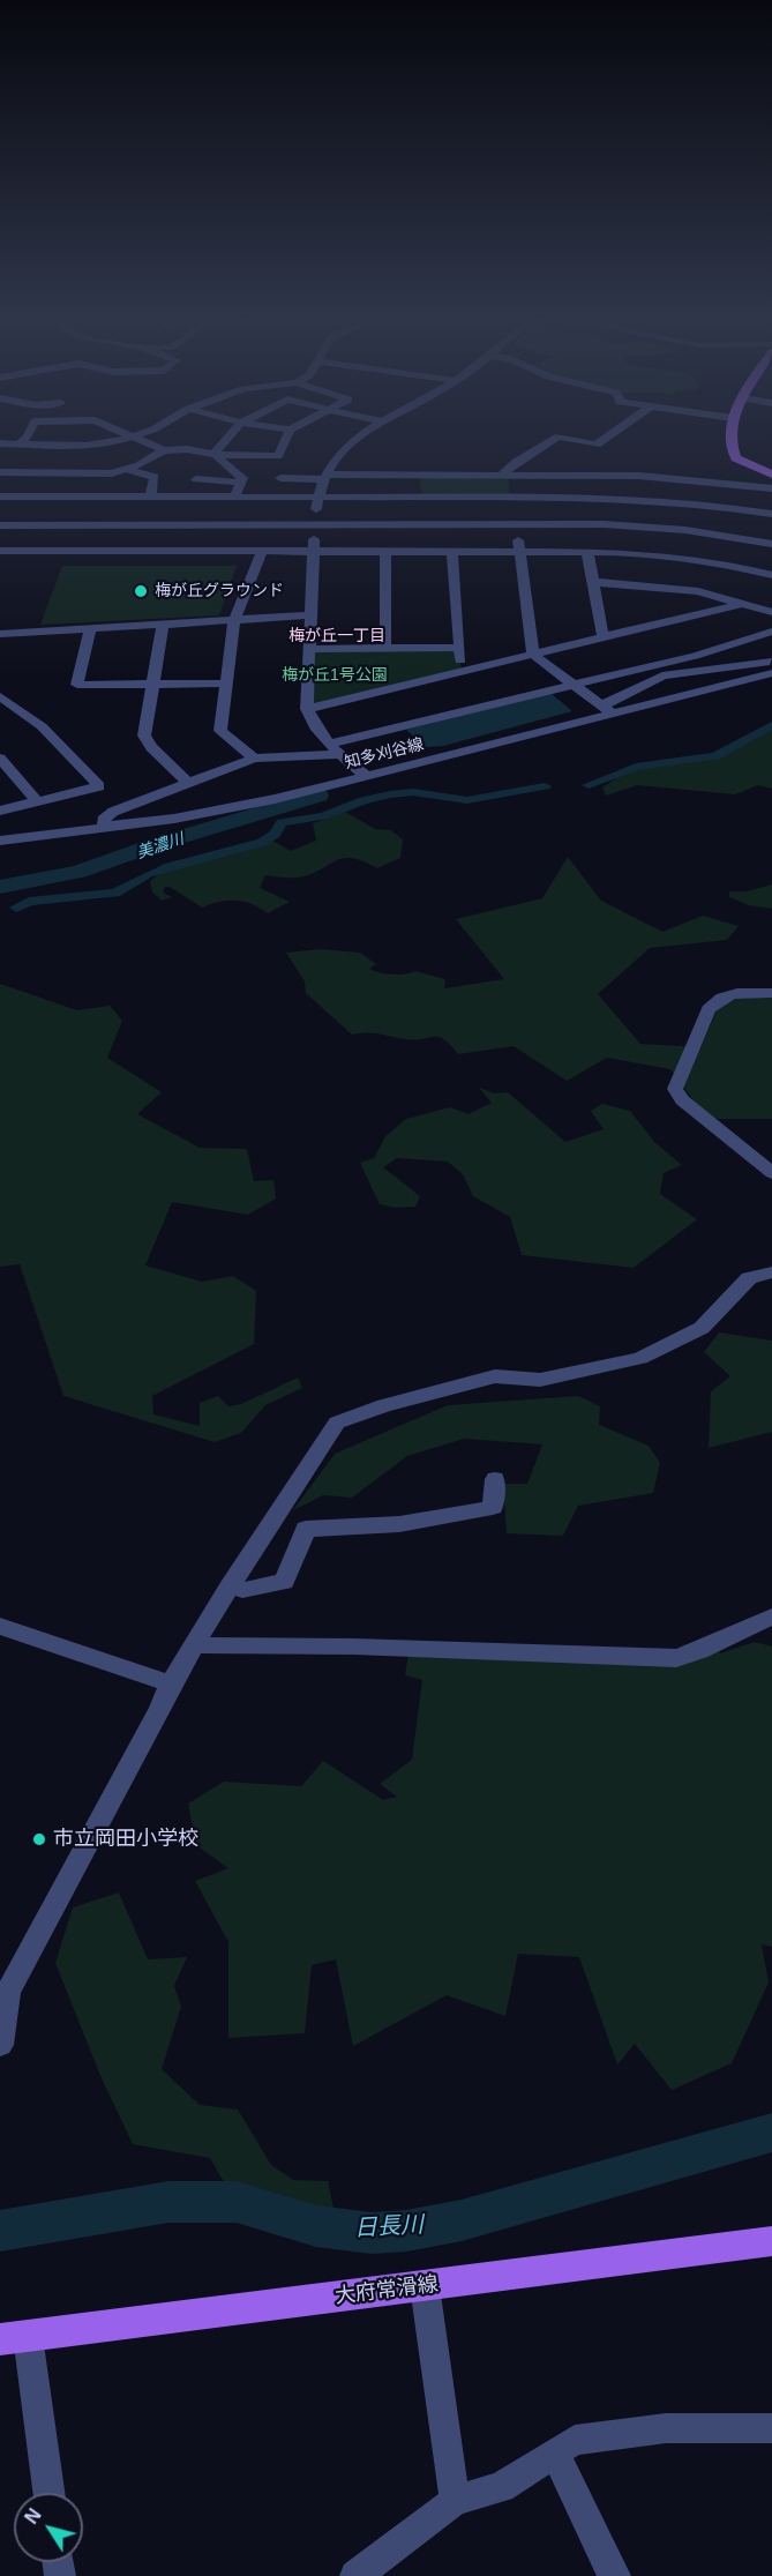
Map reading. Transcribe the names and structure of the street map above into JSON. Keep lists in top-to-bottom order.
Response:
{
  "streets": {
    "main road": ["大府常滑線"],
    "street": ["知多刈谷線"]
  },
  "districts": ["梅が丘一丁目"],
  "water": ["美濃川", "日長川"],
  "parks": ["梅が丘1号公園"],
  "places": ["梅が丘グラウンド", "市立岡田小学校"],
  "north": "top left"
}
